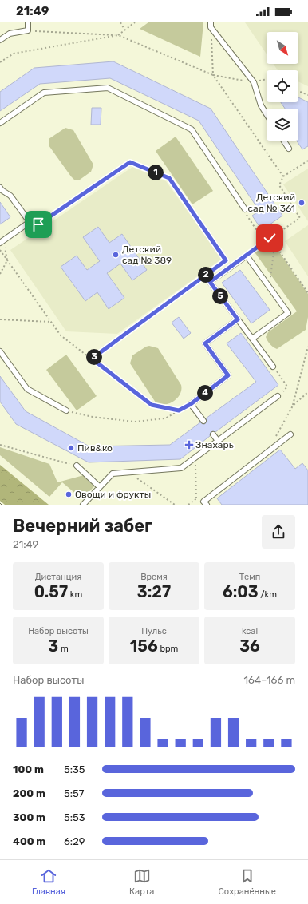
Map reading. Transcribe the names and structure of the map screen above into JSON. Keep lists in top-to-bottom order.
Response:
{
  "places": {
    "other": [
      "Детский сад № 361",
      "Детский сад № 389",
      "Пив&ко",
      "Овощи и фрукты"
    ],
    "health": ["Знахарь"]
  },
  "north": "bottom right",
  "page": {
    "status": "21:49",
    "pins": [
      "1",
      "2",
      "5",
      "3",
      "4"
    ],
    "heading": ["Вечерний забег", "21:49"],
    "stats": [
      ["Дистанция", "0.57 km"],
      ["Время", "3:27"],
      ["Темп", "6:03 /km"],
      ["Набор высоты", "3 m"],
      ["Пульс", "156 bpm"],
      ["kcal", "36"]
    ],
    "chart": ["Набор высоты", "164–166 m"],
    "list": [
      {
        "name": "100 m",
        "note": "5:35"
      },
      {
        "name": "200 m",
        "note": "5:57"
      },
      {
        "name": "300 m",
        "note": "5:53"
      },
      {
        "name": "400 m",
        "note": "6:29"
      }
    ],
    "tabs": ["Главная", "Карта", "Сохранённые"]
  }
}
